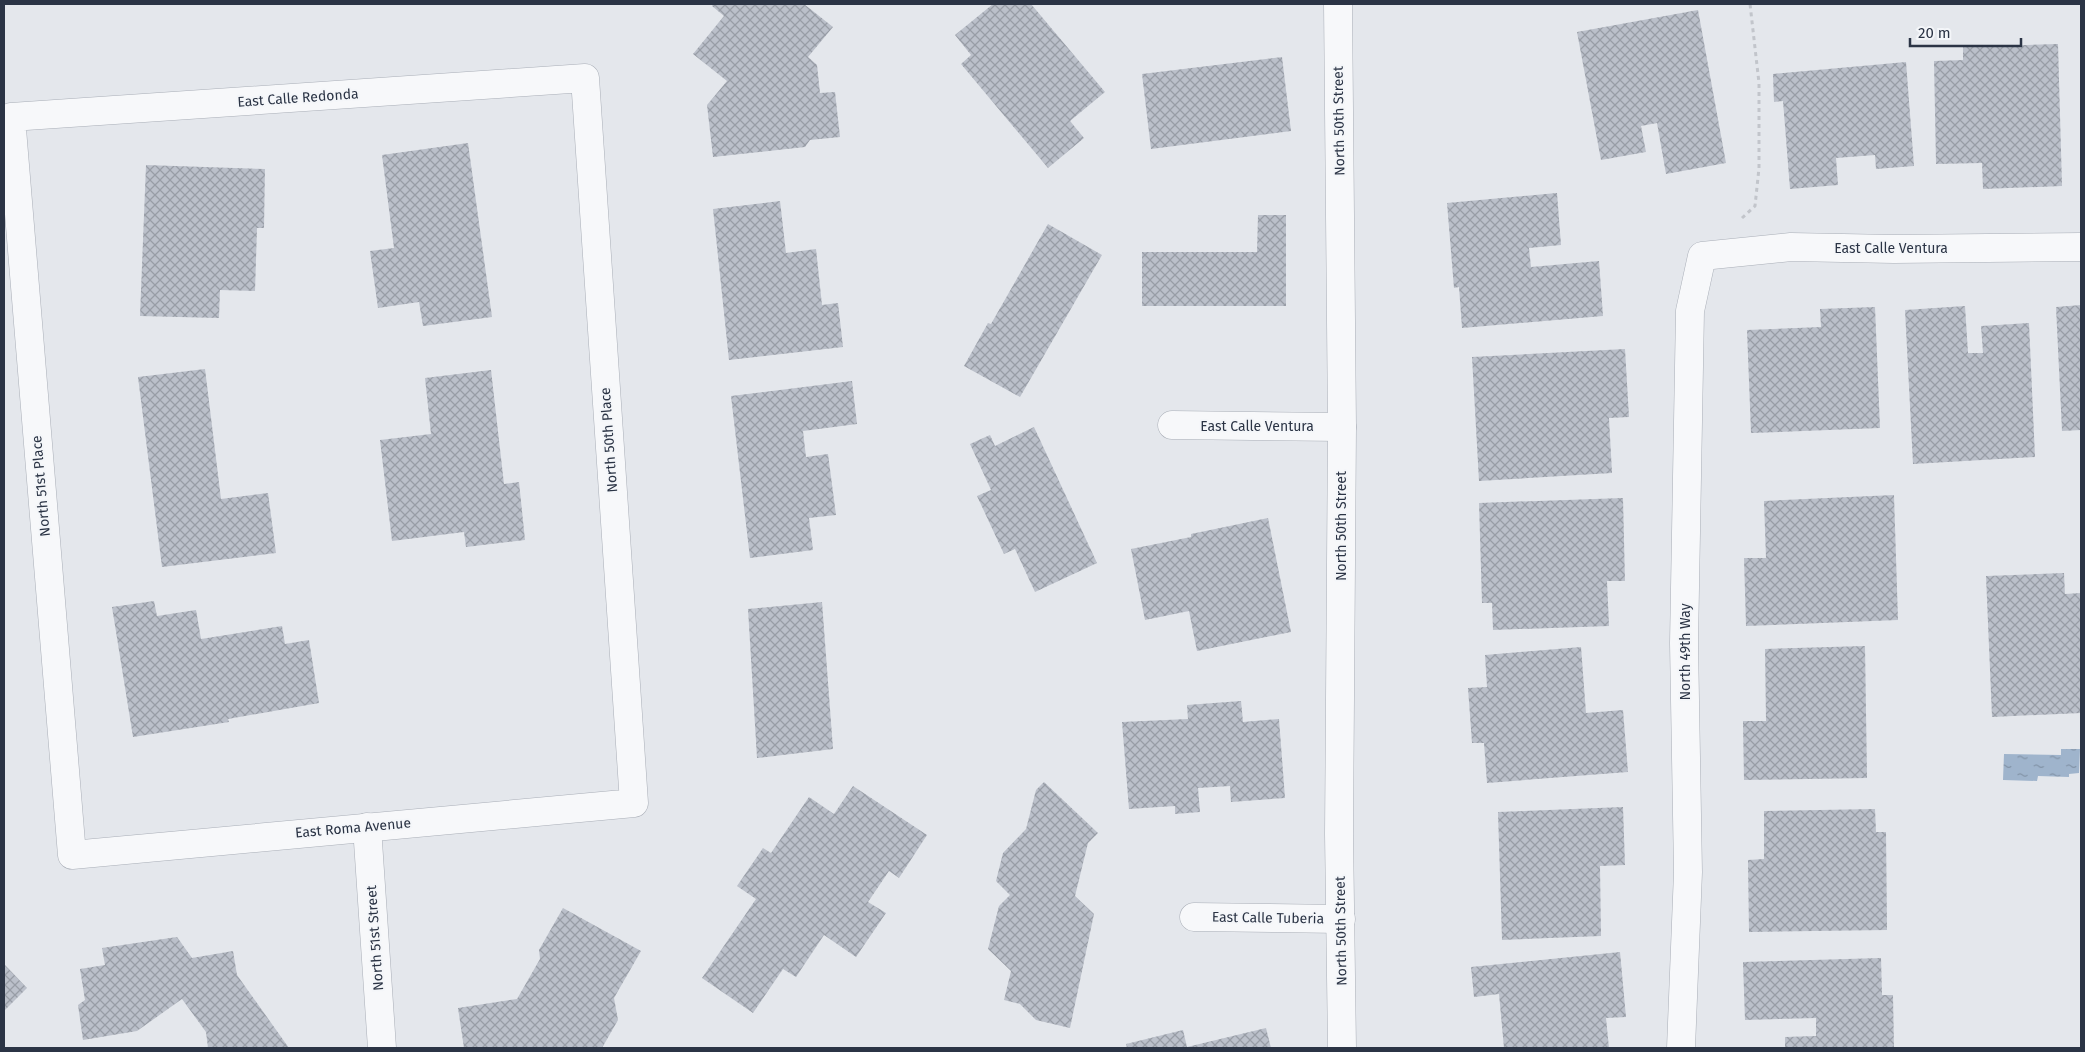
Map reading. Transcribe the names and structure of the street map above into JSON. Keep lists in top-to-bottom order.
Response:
{
  "streets": {
    "street": [
      "East Calle Redonda",
      "North 50th Street",
      "East Calle Ventura",
      "North 50th Place",
      "North 51st Place",
      "North 49th Way",
      "East Roma Avenue",
      "East Calle Tuberia",
      "North 51st Street"
    ]
  },
  "crossings": [
    ["East Calle Redonda", "North 50th Place"],
    ["East Calle Redonda", "North 51st Place"],
    ["North 50th Street", "East Calle Ventura"],
    ["North 50th Street", "East Calle Tuberia"],
    ["East Calle Ventura", "North 49th Way"],
    ["North 50th Place", "East Roma Avenue"],
    ["North 51st Place", "East Roma Avenue"],
    ["East Roma Avenue", "North 51st Street"]
  ],
  "scale_bar": "20 m"
}
